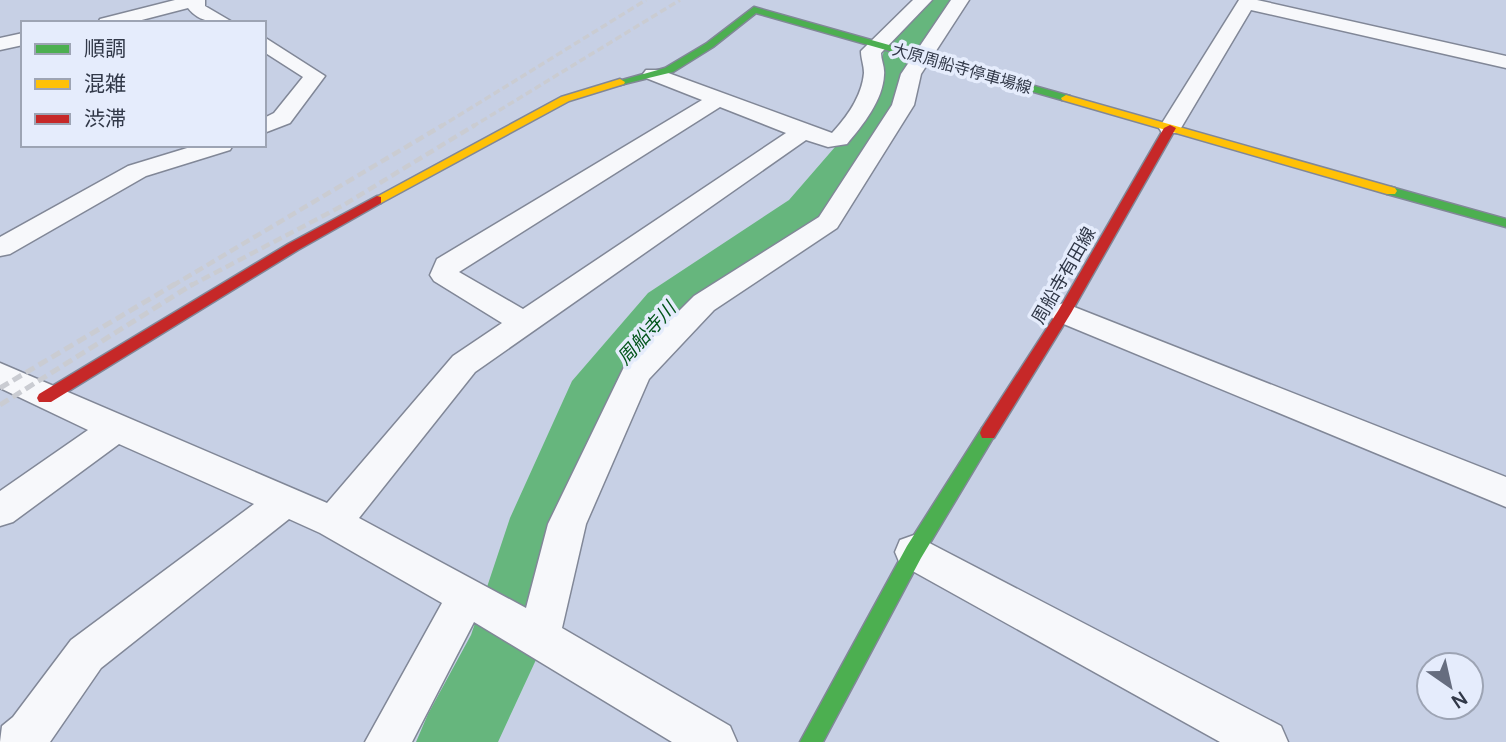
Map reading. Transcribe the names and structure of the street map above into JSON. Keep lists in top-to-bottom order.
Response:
{
  "streets": {
    "main road": ["大原周船寺停車場線", "周船寺有田線"]
  },
  "crossings": [
    ["大原周船寺停車場線", "周船寺有田線"]
  ],
  "water": ["周船寺川"],
  "legend": ["順調", "混雑", "渋滞"],
  "north": "bottom right"
}
